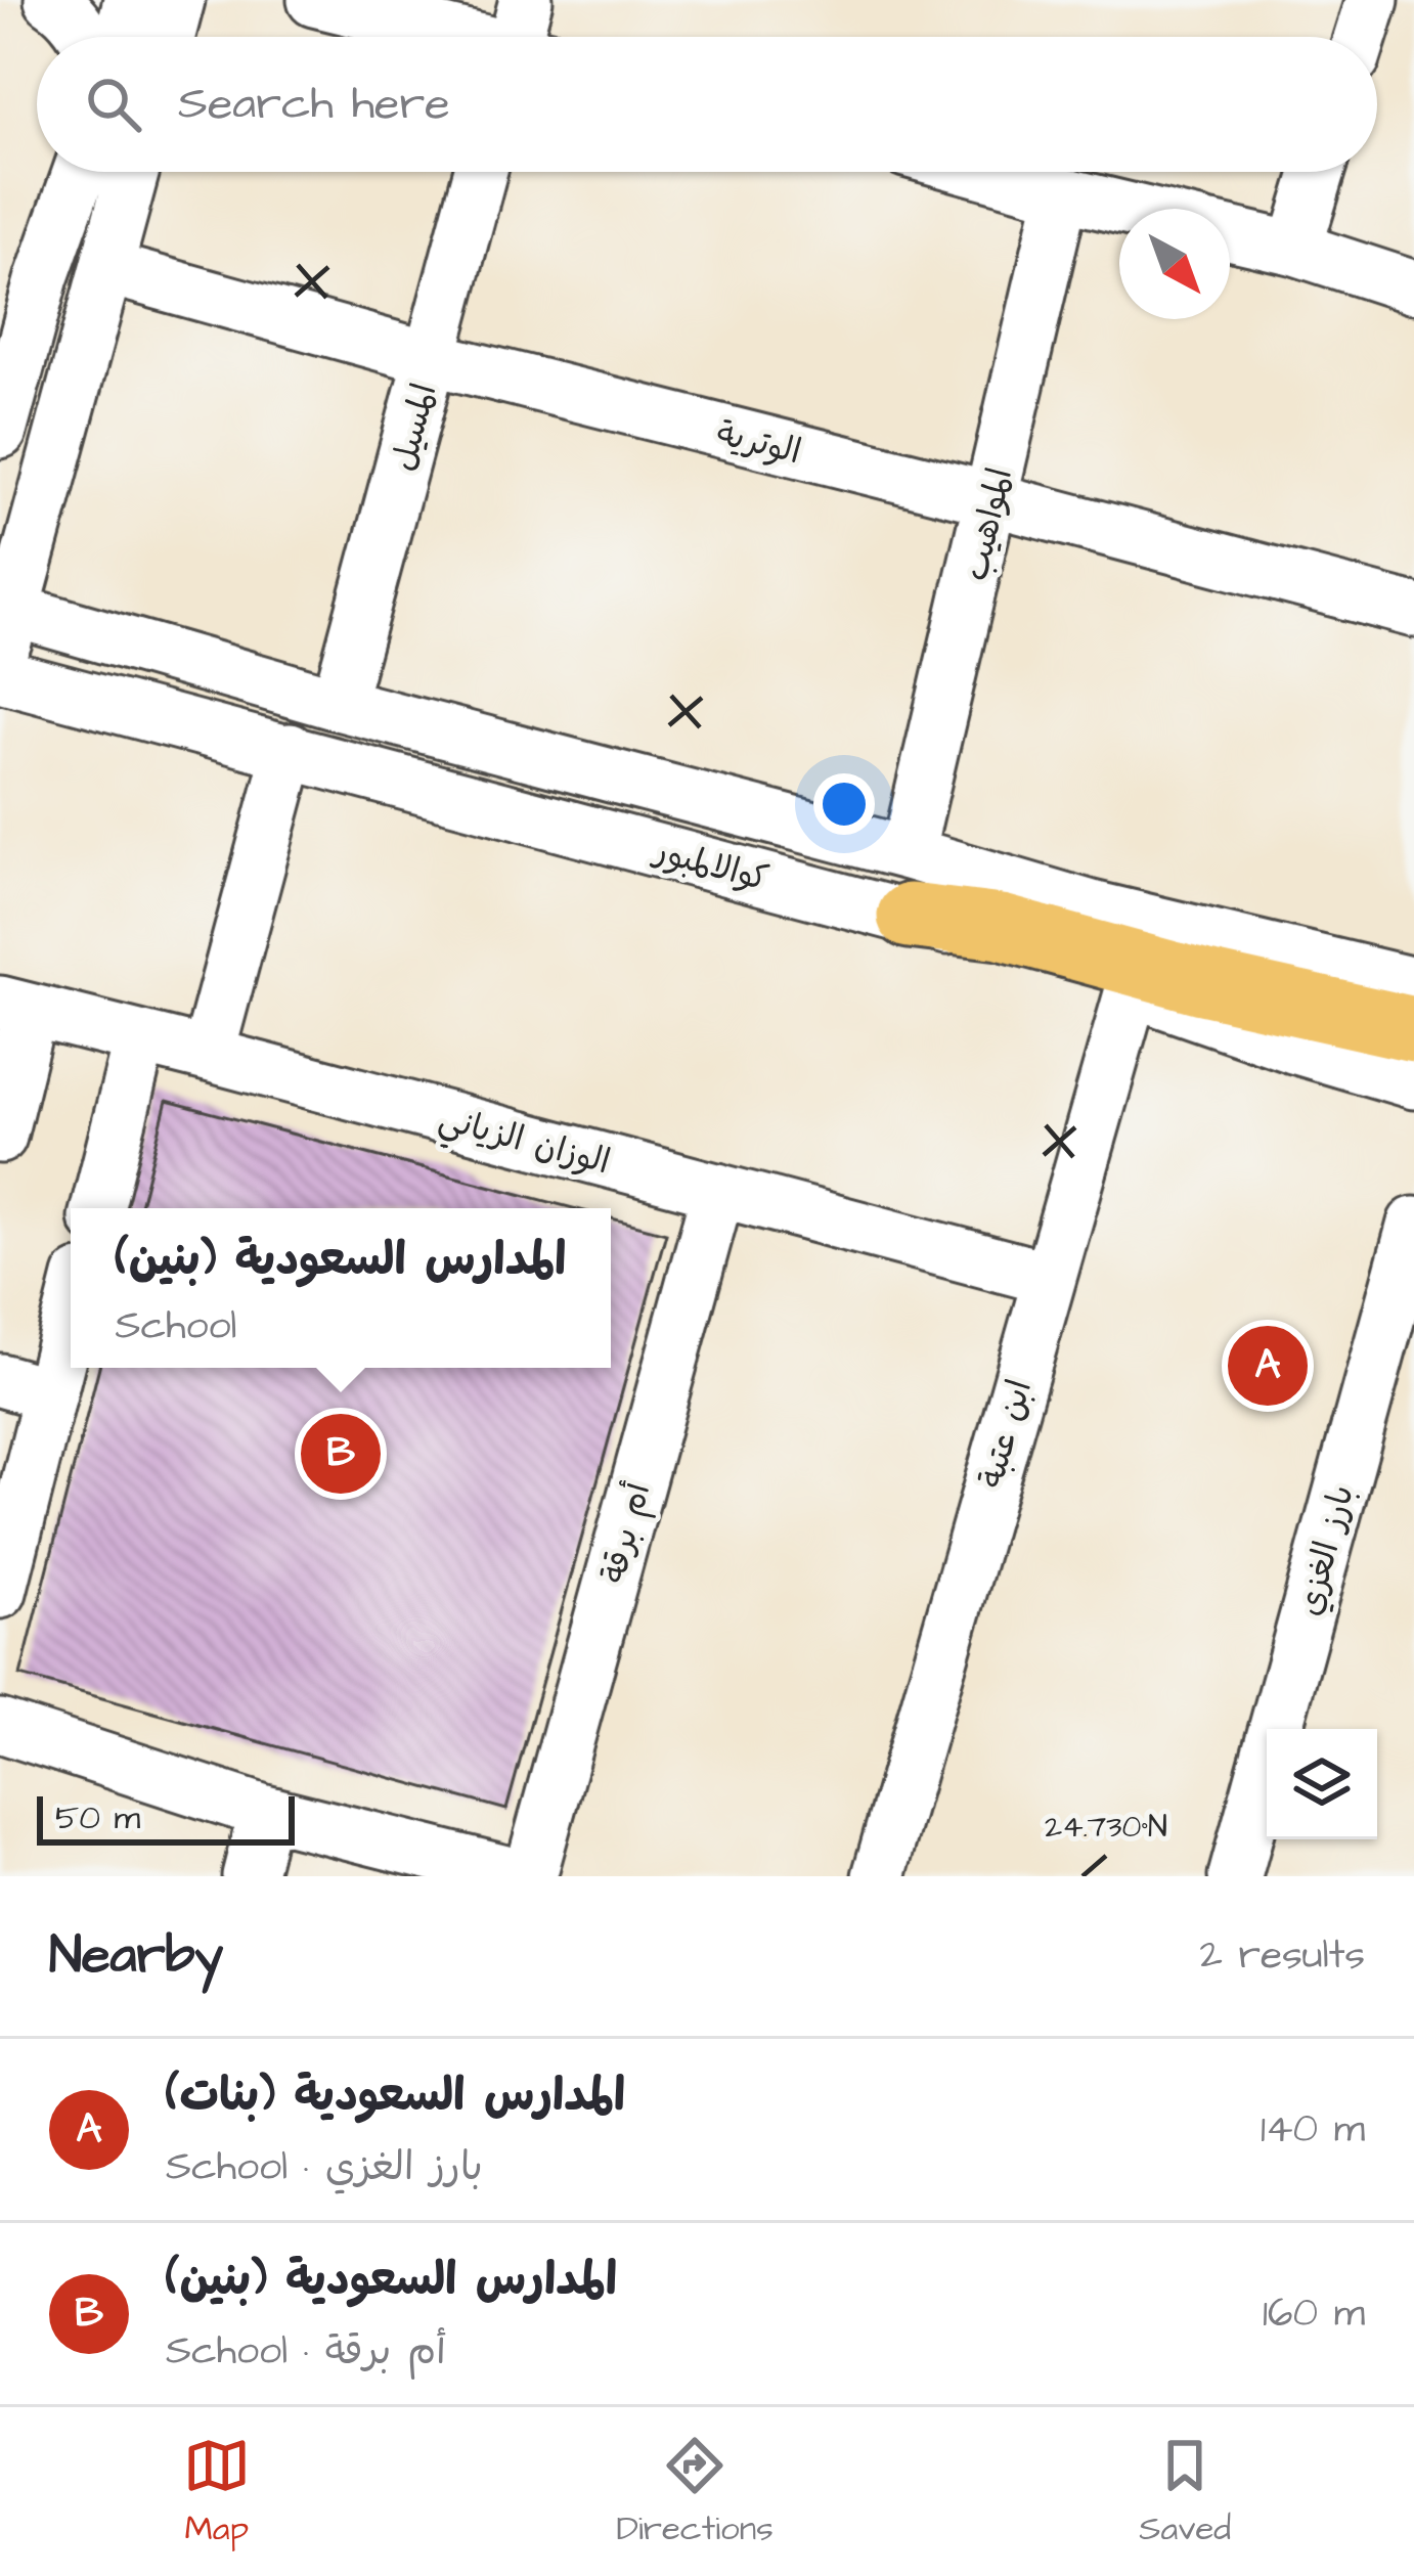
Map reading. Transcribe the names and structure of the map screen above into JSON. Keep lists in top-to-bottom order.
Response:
{
  "streets": {
    "street": [
      "المسيل",
      "الوترية",
      "المواهيب",
      "كوالالمبور",
      "الوزان الزياني",
      "ابن عتبة",
      "أم برقة",
      "بارز الغزي"
    ]
  },
  "crossings": [
    ["المسيل", "الوترية"],
    ["المسيل", "كوالالمبور"],
    ["الوترية", "المواهيب"],
    ["المواهيب", "كوالالمبور"],
    ["كوالالمبور", "ابن عتبة"],
    ["الوزان الزياني", "ابن عتبة"],
    ["الوزان الزياني", "أم برقة"]
  ],
  "scale_bar": "50 m",
  "north": "bottom right",
  "page": {
    "search": "Search here",
    "popup": ["المدارس السعودية (بنين)", "School"],
    "pins": ["A", "B"],
    "scale": "50 m",
    "heading": ["Nearby", "2 results"],
    "list": [
      {
        "mark": "A",
        "name": "المدارس السعودية (بنات)",
        "note": "School · بارز الغزي",
        "value": "140 m"
      },
      {
        "mark": "B",
        "name": "المدارس السعودية (بنين)",
        "note": "School · أم برقة",
        "value": "160 m"
      }
    ],
    "nav": ["Map", "Directions", "Saved"]
  },
  "coordinates": ["24.730°N"]
}
